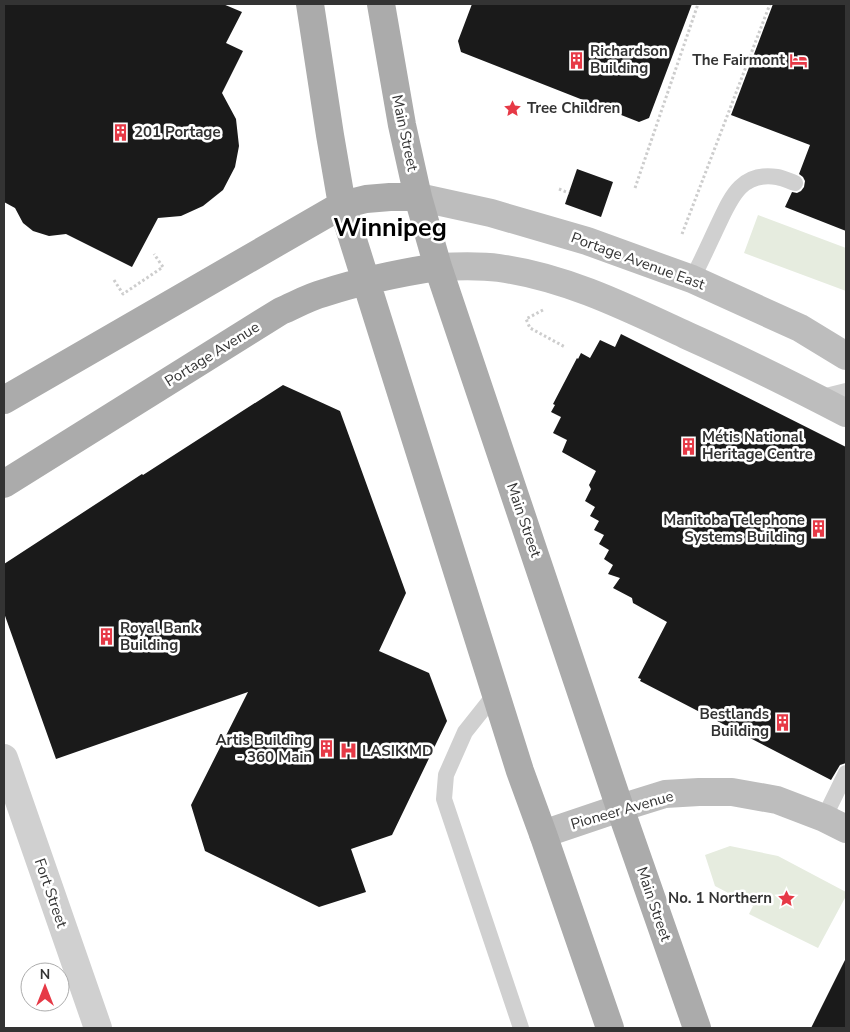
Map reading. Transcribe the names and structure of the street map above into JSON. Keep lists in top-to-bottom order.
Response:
{
  "streets": {
    "main road": [
      "Main Street",
      "Portage Avenue East",
      "Portage Avenue",
      "Pioneer Avenue"
    ],
    "street": ["Fort Street"]
  },
  "crossings": [
    ["Main Street", "Portage Avenue East"],
    ["Main Street", "Portage Avenue"],
    ["Main Street", "Pioneer Avenue"]
  ],
  "districts": ["Winnipeg"],
  "places": {
    "building": [
      "Richardson Building",
      "201 Portage",
      "Métis National Heritage Centre",
      "Manitoba Telephone Systems Building",
      "Royal Bank Building",
      "Bestlands Building",
      "Artis Building - 360 Main"
    ],
    "hotel": ["The Fairmont"],
    "place": ["Tree Children", "No. 1 Northern"],
    "hospital": ["LASIK MD"]
  },
  "north": "top"
}
